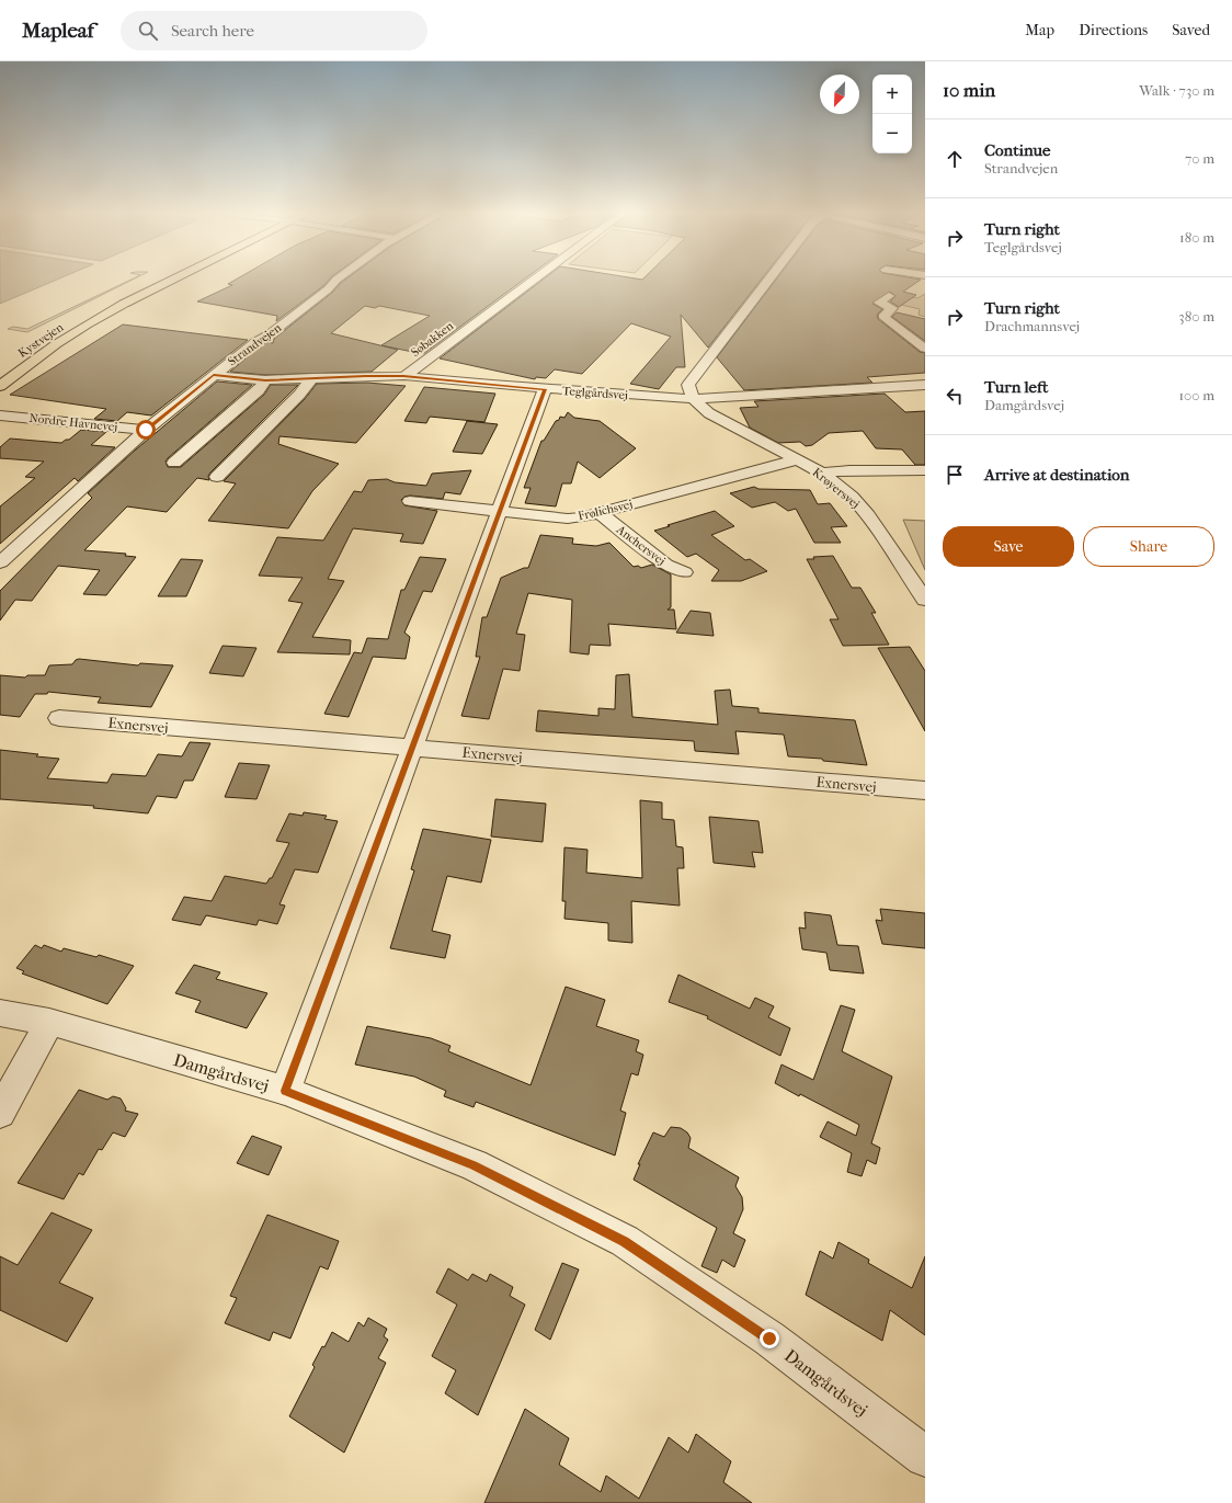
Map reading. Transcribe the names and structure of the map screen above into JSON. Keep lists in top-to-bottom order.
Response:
{
  "streets": {
    "main road": ["Kystvejen"],
    "street": [
      "Søbakken",
      "Strandvejen",
      "Teglgårdsvej",
      "Nordre Havnevej",
      "Krøyersvej",
      "Frølichsvej",
      "Anchersvej",
      "Exnersvej",
      "Damgårdsvej"
    ]
  },
  "crossings": [
    ["Søbakken", "Teglgårdsvej"],
    ["Strandvejen", "Teglgårdsvej"],
    ["Strandvejen", "Nordre Havnevej"],
    ["Teglgårdsvej", "Krøyersvej"],
    ["Krøyersvej", "Frølichsvej"],
    ["Frølichsvej", "Anchersvej"]
  ],
  "north": "bottom left",
  "page": {
    "header": "Mapleaf",
    "search": "Search here",
    "nav": ["Map", "Directions", "Saved"],
    "heading": ["10 min", "Walk · 730 m"],
    "map_buttons": ["+", "−"],
    "list": [
      ["Continue", "Strandvejen", "70 m"],
      ["Turn right", "Teglgårdsvej", "180 m"],
      ["Turn right", "Drachmannsvej", "380 m"],
      ["Turn left", "Damgårdsvej", "100 m"],
      "Arrive at destination"
    ],
    "buttons": ["Save", "Share"]
  }
}
